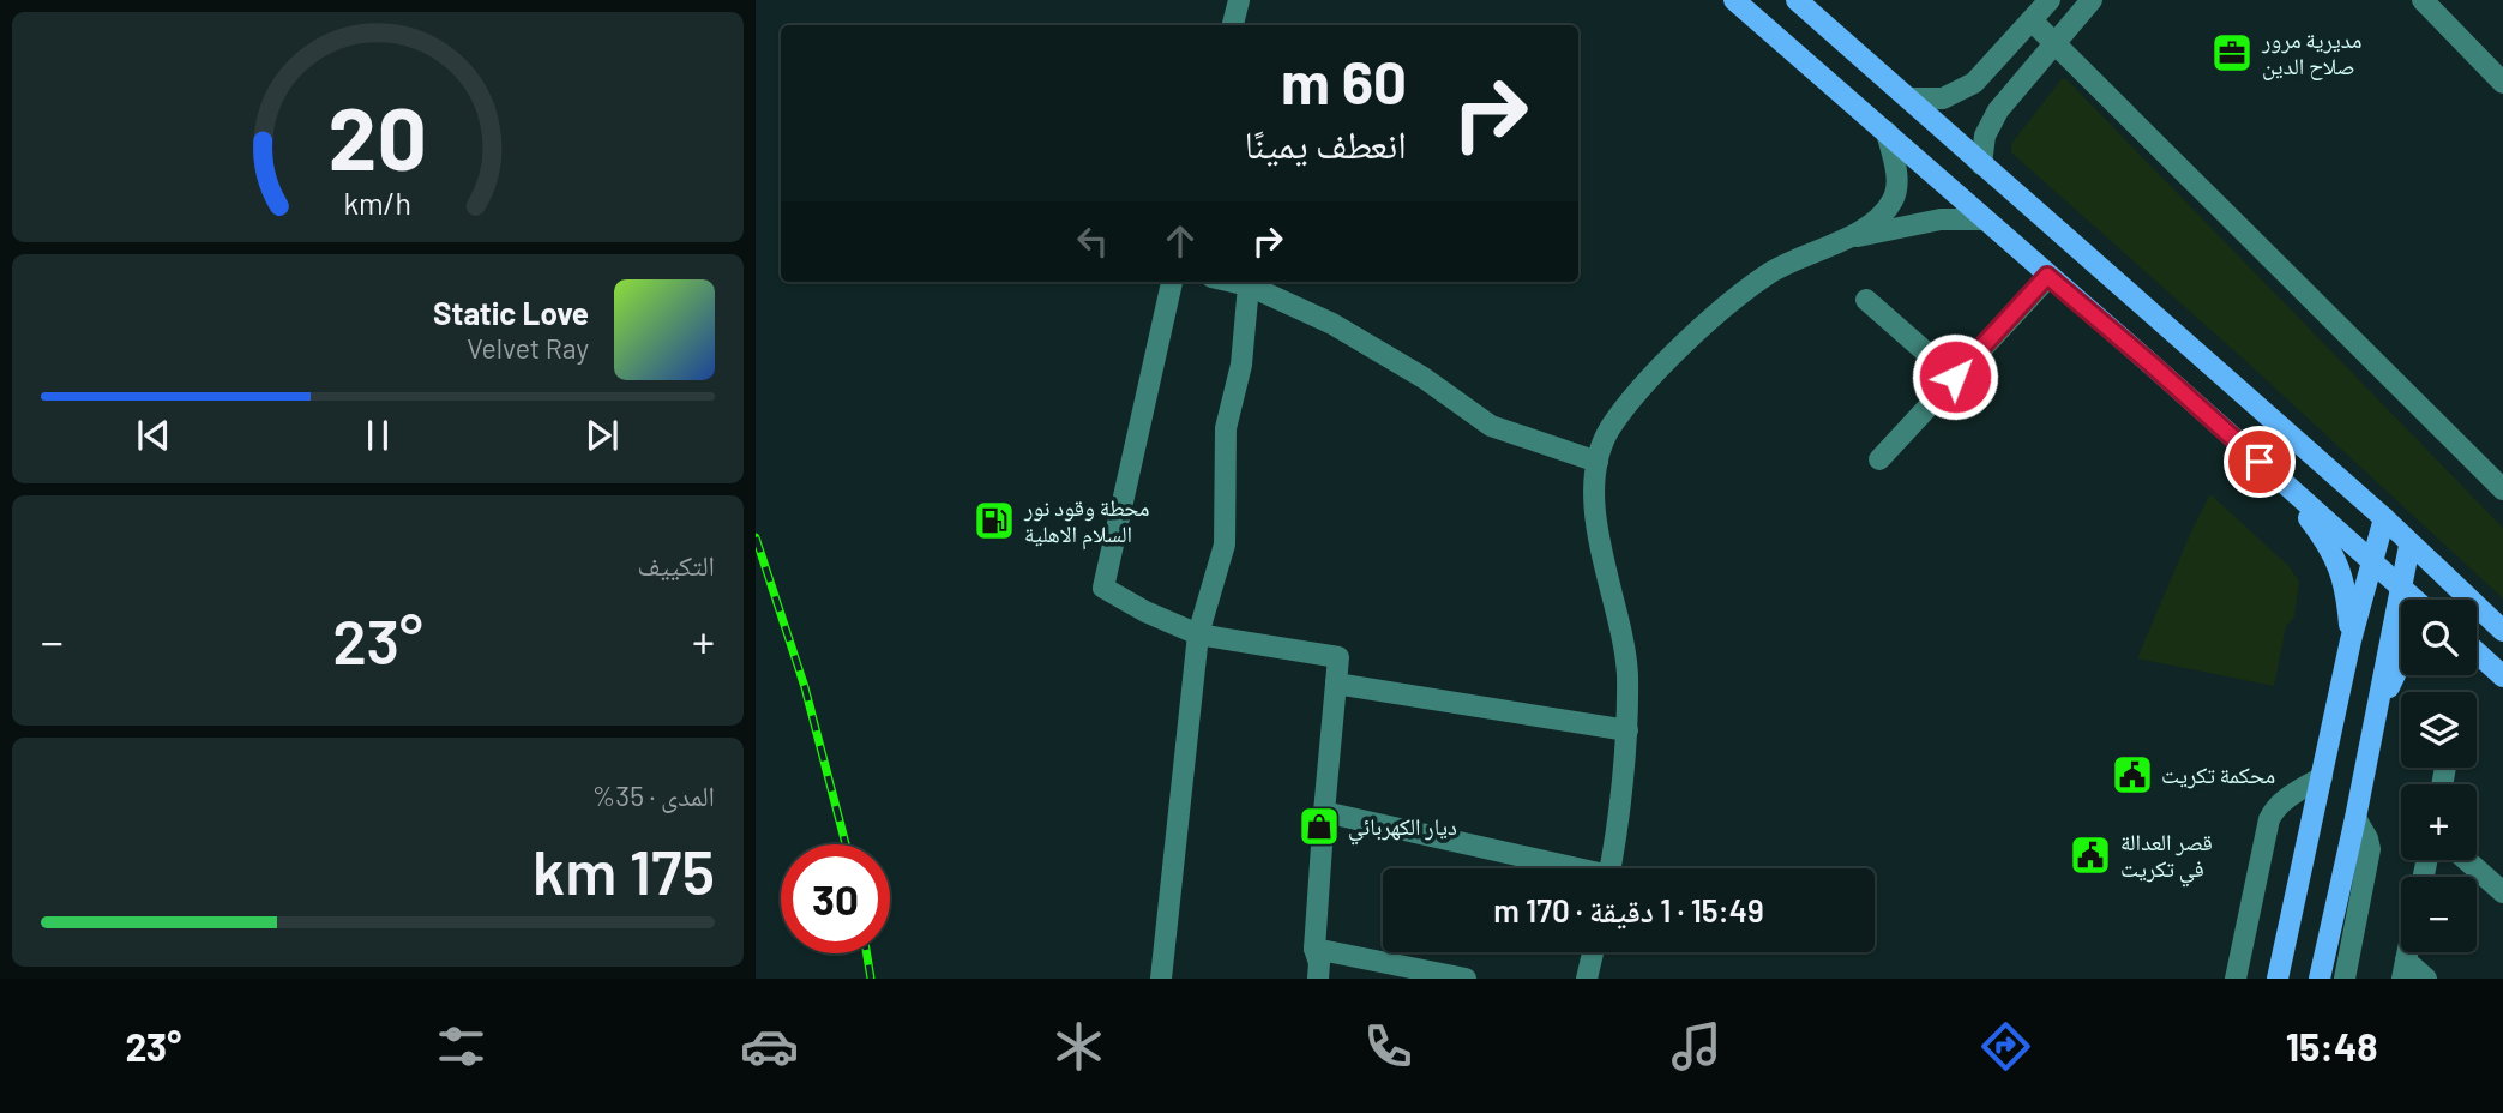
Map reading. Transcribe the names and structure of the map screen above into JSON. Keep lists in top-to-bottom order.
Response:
{
  "places": {
    "office": ["مديرية مرور صلاح الدين"],
    "fuel station": ["محطة وقود نور السلام الاهلية"],
    "public building": ["محكمة تكريت", "قصر العدالة في تكريت"],
    "shop": ["ديار الكهربائي"]
  },
  "page": {
    "turn": ["60 m", "انعطف يمينًا"],
    "song": ["Static Love", "Velvet Ray"],
    "tile": [
      "التكييف",
      ["المدى · 35%", "175 km"]
    ],
    "map_buttons": ["+", "−"],
    "heat": ["−", "23°", "+"],
    "limit": "30",
    "trip": "15:49 · 1 دقيقة · 170 m",
    "tabs": ["15:48", "23°"],
    "gauge": ["20", "km/h"]
  }
}
